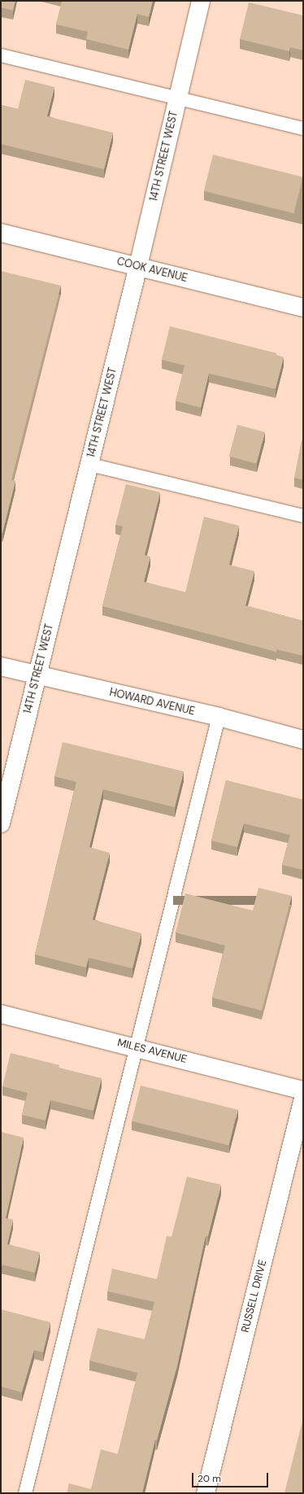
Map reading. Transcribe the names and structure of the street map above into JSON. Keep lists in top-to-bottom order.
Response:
{
  "streets": {
    "street": [
      "14TH STREET WEST",
      "COOK AVENUE",
      "HOWARD AVENUE",
      "MILES AVENUE",
      "RUSSELL DRIVE"
    ]
  },
  "crossings": [
    ["14TH STREET WEST", "COOK AVENUE"],
    ["14TH STREET WEST", "HOWARD AVENUE"]
  ],
  "scale_bar": "20 m"
}
